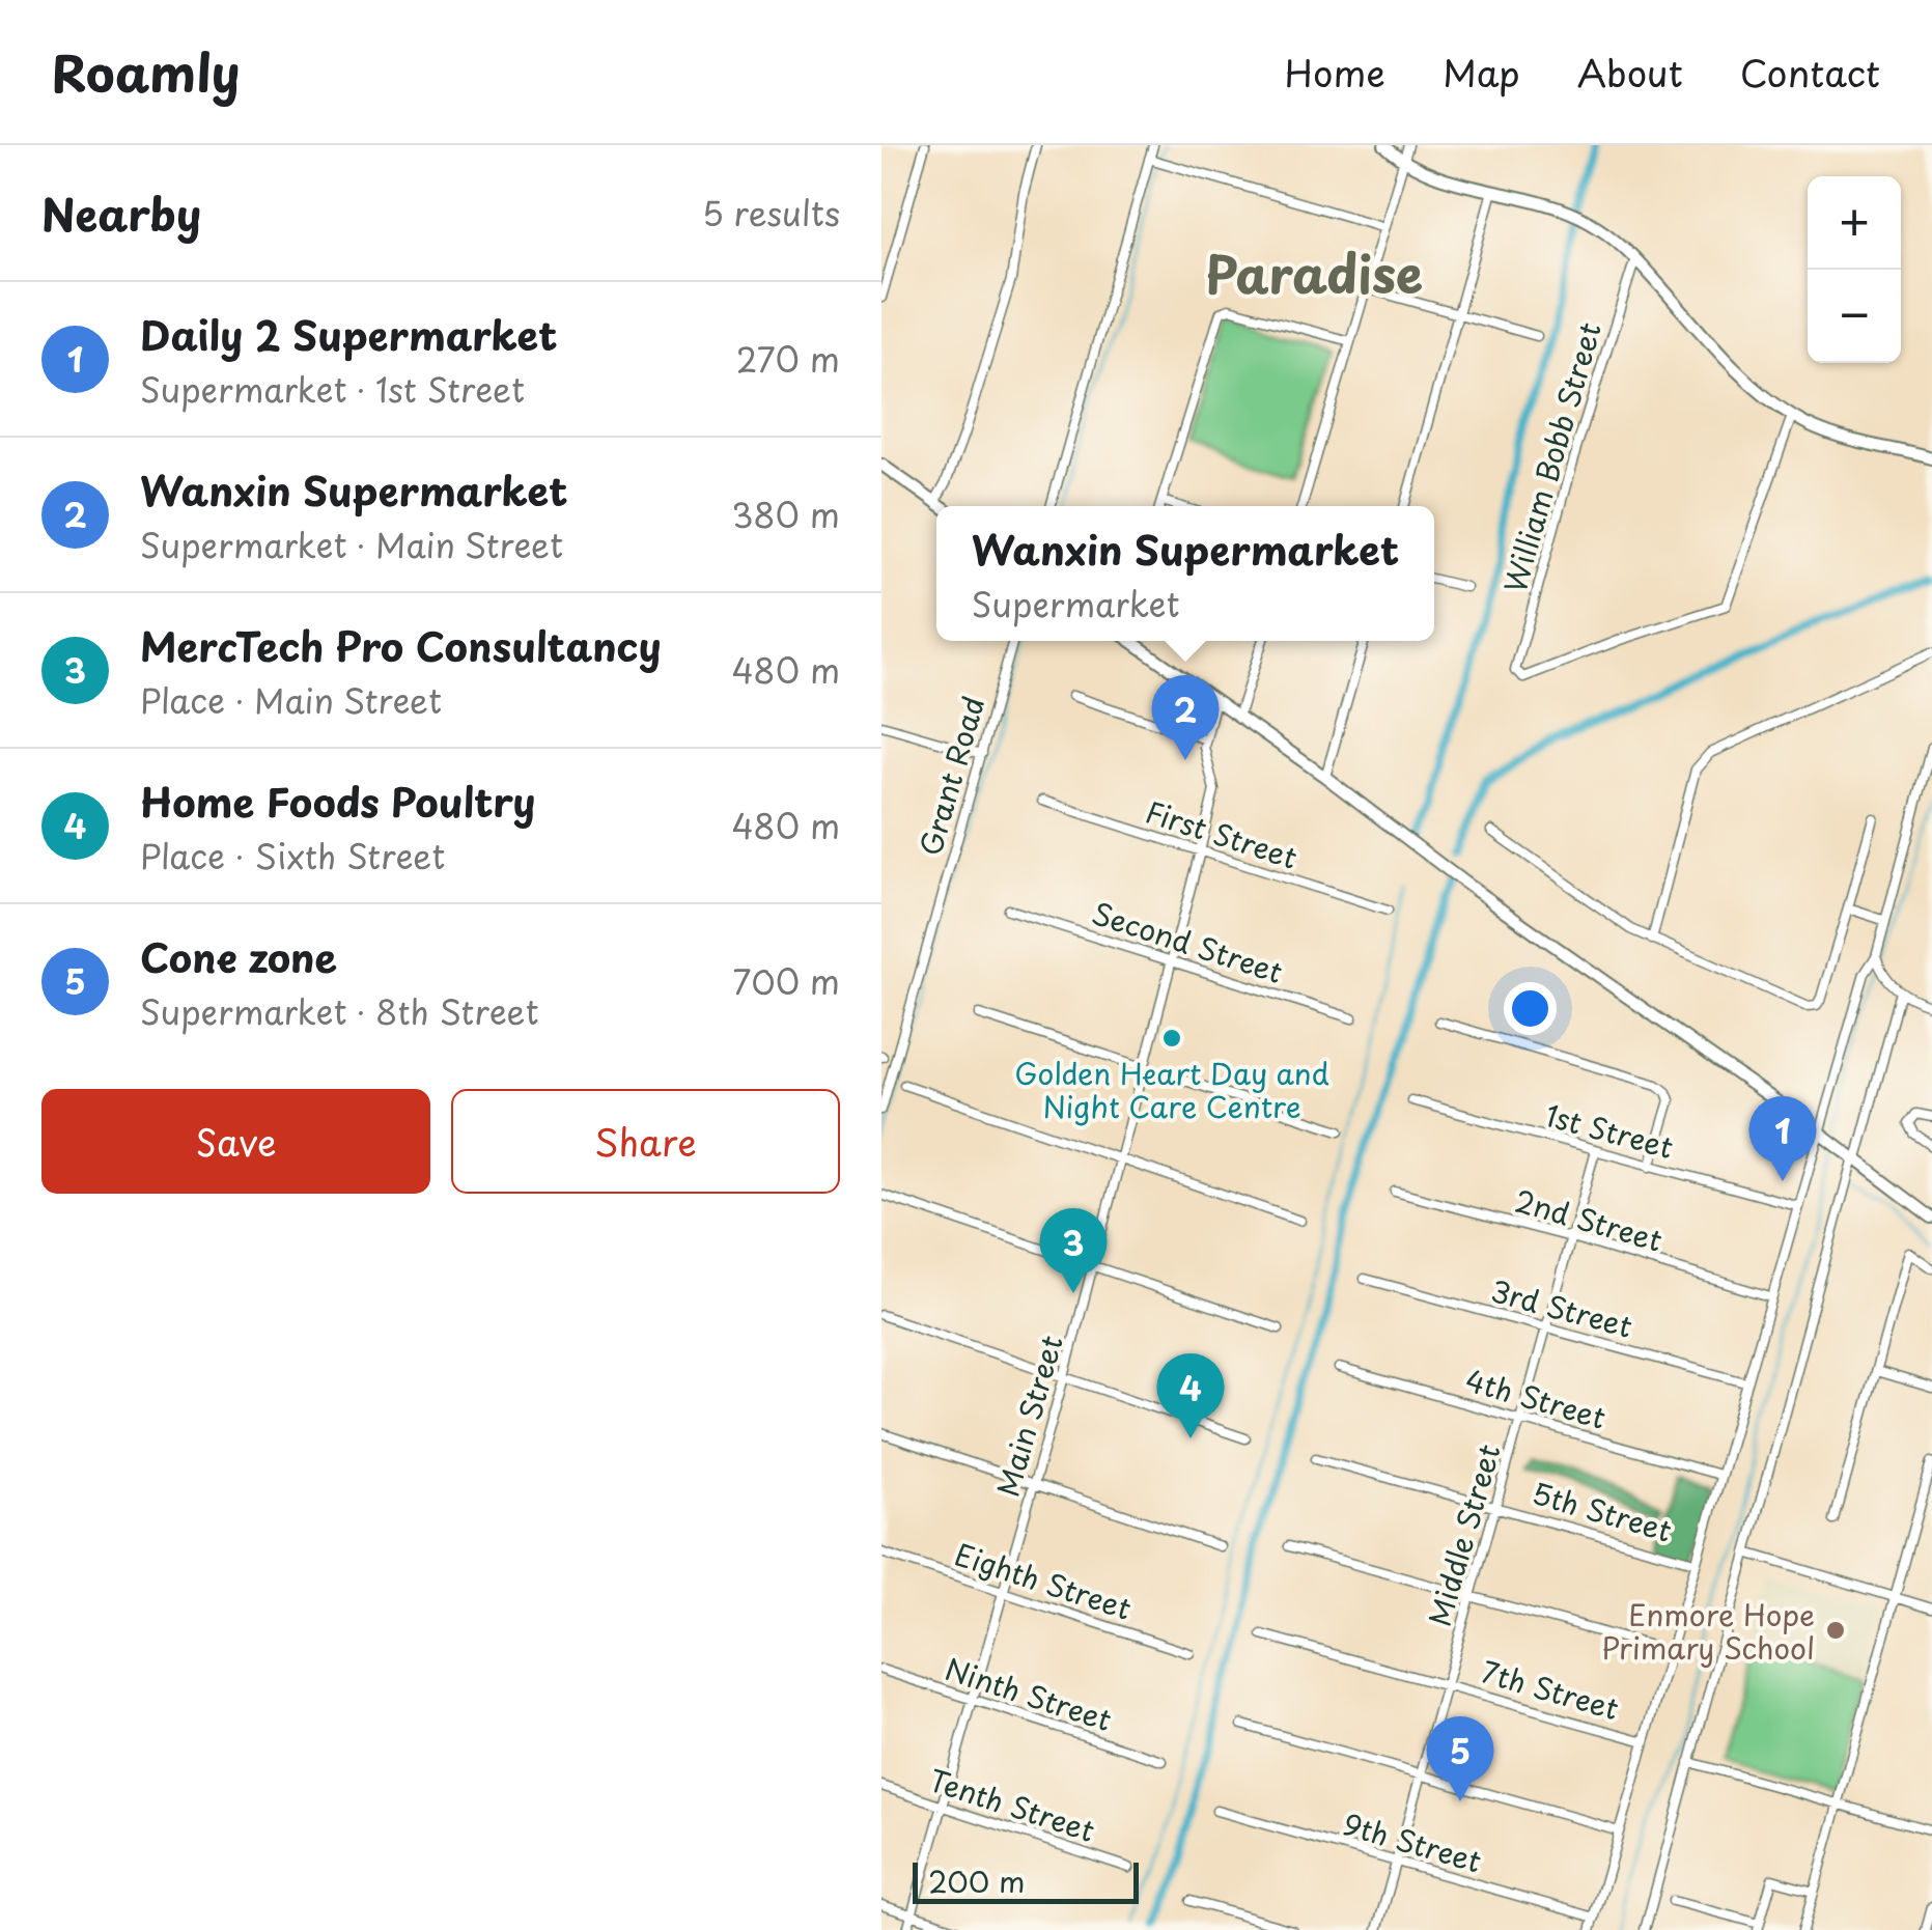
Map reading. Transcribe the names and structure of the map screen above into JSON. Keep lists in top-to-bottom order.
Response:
{
  "streets": {
    "street": [
      "William Bobb Street",
      "Grant Road",
      "First Street",
      "Second Street",
      "1st Street",
      "2nd Street",
      "3rd Street",
      "4th Street",
      "Main Street",
      "5th Street",
      "Middle Street",
      "Eighth Street",
      "7th Street",
      "Ninth Street",
      "Tenth Street",
      "9th Street"
    ]
  },
  "crossings": [
    ["First Street", "Main Street"],
    ["Second Street", "Main Street"],
    ["1st Street", "Middle Street"],
    ["2nd Street", "Middle Street"],
    ["3rd Street", "Middle Street"],
    ["4th Street", "Middle Street"],
    ["Main Street", "Eighth Street"],
    ["Main Street", "Ninth Street"],
    ["Main Street", "Tenth Street"],
    ["5th Street", "Middle Street"],
    ["Middle Street", "7th Street"],
    ["Middle Street", "9th Street"]
  ],
  "districts": ["Paradise"],
  "places": ["Golden Heart Day and Night Care Centre", "Enmore Hope Primary School"],
  "scale_bar": "200 m",
  "page": {
    "header": "Roamly",
    "nav": [
      "Home",
      "Map",
      "About",
      "Contact"
    ],
    "heading": ["Nearby", "5 results"],
    "map_buttons": ["+", "−"],
    "list": [
      {
        "mark": "1",
        "name": "Daily 2 Supermarket",
        "note": "Supermarket · 1st Street",
        "value": "270 m"
      },
      {
        "mark": "2",
        "name": "Wanxin Supermarket",
        "note": "Supermarket · Main Street",
        "value": "380 m"
      },
      {
        "mark": "3",
        "name": "MercTech Pro Consultancy",
        "note": "Place · Main Street",
        "value": "480 m"
      },
      {
        "mark": "4",
        "name": "Home Foods Poultry",
        "note": "Place · Sixth Street",
        "value": "480 m"
      },
      {
        "mark": "5",
        "name": "Cone zone",
        "note": "Supermarket · 8th Street",
        "value": "700 m"
      }
    ],
    "popup": ["Wanxin Supermarket", "Supermarket"],
    "pins": [
      "2",
      "1",
      "3",
      "4",
      "5"
    ],
    "buttons": ["Save", "Share"],
    "scale": "200 m"
  }
}
